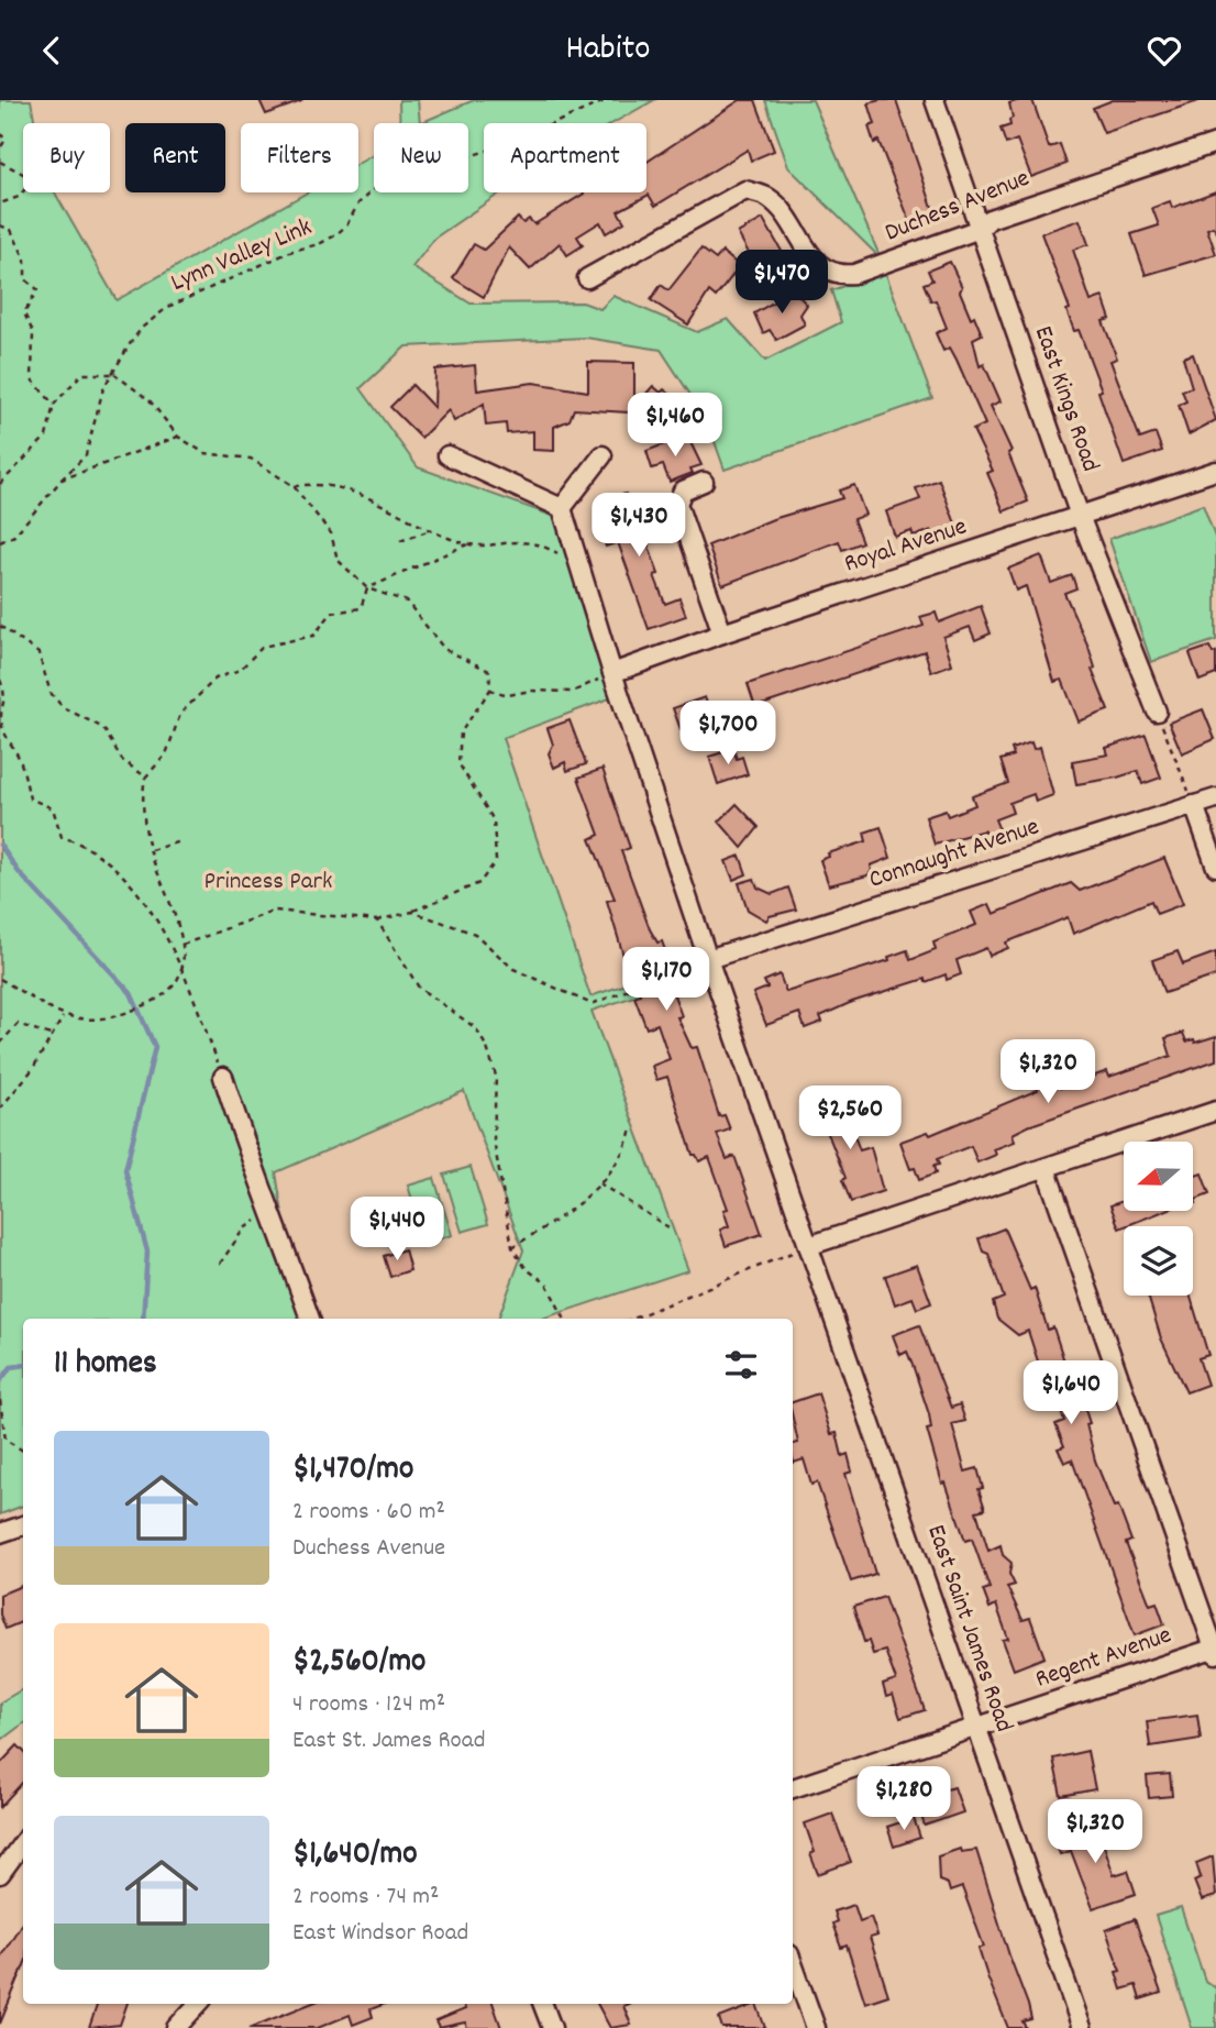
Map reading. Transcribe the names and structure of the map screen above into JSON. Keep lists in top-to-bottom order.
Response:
{
  "streets": {
    "street": [
      "Duchess Avenue",
      "East Kings Road",
      "Royal Avenue",
      "Connaught Avenue",
      "East Saint James Road",
      "Regent Avenue"
    ],
    "path": ["Lynn Valley Link"]
  },
  "crossings": [
    ["Duchess Avenue", "East Kings Road"],
    ["East Kings Road", "Royal Avenue"],
    ["Royal Avenue", "East Saint James Road"],
    ["Connaught Avenue", "East Saint James Road"],
    ["East Saint James Road", "Regent Avenue"]
  ],
  "parks": ["Princess Park"],
  "north": "left",
  "page": {
    "header": "Habito",
    "chip": [
      "Buy",
      "Rent",
      "Filters",
      "New",
      "Apartment"
    ],
    "price": [
      "$1,470",
      "$1,460",
      "$1,430",
      "$1,700",
      "$1,170",
      "$1,320",
      "$2,560",
      "$1,440",
      "$1,640",
      "$1,280",
      "$1,320"
    ],
    "heading": "11 homes",
    "list": [
      {
        "name": "$1,470/mo",
        "note": "2 rooms · 60 m² · Duchess Avenue"
      },
      {
        "name": "$2,560/mo",
        "note": "4 rooms · 124 m² · East St. James Road"
      },
      {
        "name": "$1,640/mo",
        "note": "2 rooms · 74 m² · East Windsor Road"
      }
    ]
  }
}
